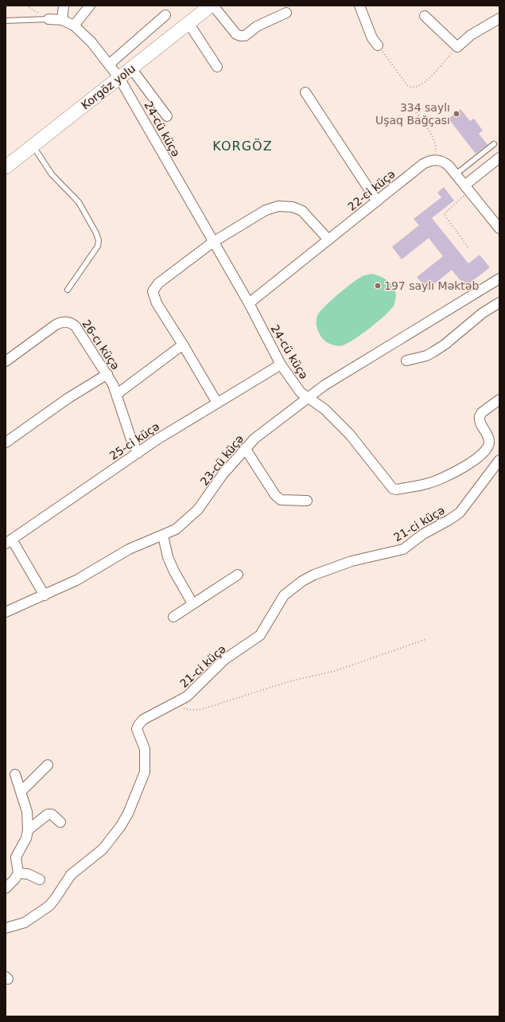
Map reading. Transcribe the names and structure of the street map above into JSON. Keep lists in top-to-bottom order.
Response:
{
  "streets": {
    "main road": ["Korgöz yolu"],
    "street": [
      "24-cü küçə",
      "22-ci küçə",
      "26-cı küçə",
      "25-ci küçə",
      "23-cü küçə",
      "21-ci küçə"
    ]
  },
  "crossings": [
    ["Korgöz yolu", "24-cü küçə"],
    ["24-cü küçə", "22-ci küçə"],
    ["24-cü küçə", "25-ci küçə"],
    ["24-cü küçə", "23-cü küçə"],
    ["26-cı küçə", "25-ci küçə"]
  ],
  "districts": ["KORGÖZ"],
  "places": ["334 saylı Uşaq Bağçası", "197 saylı Məktəb"]
}
